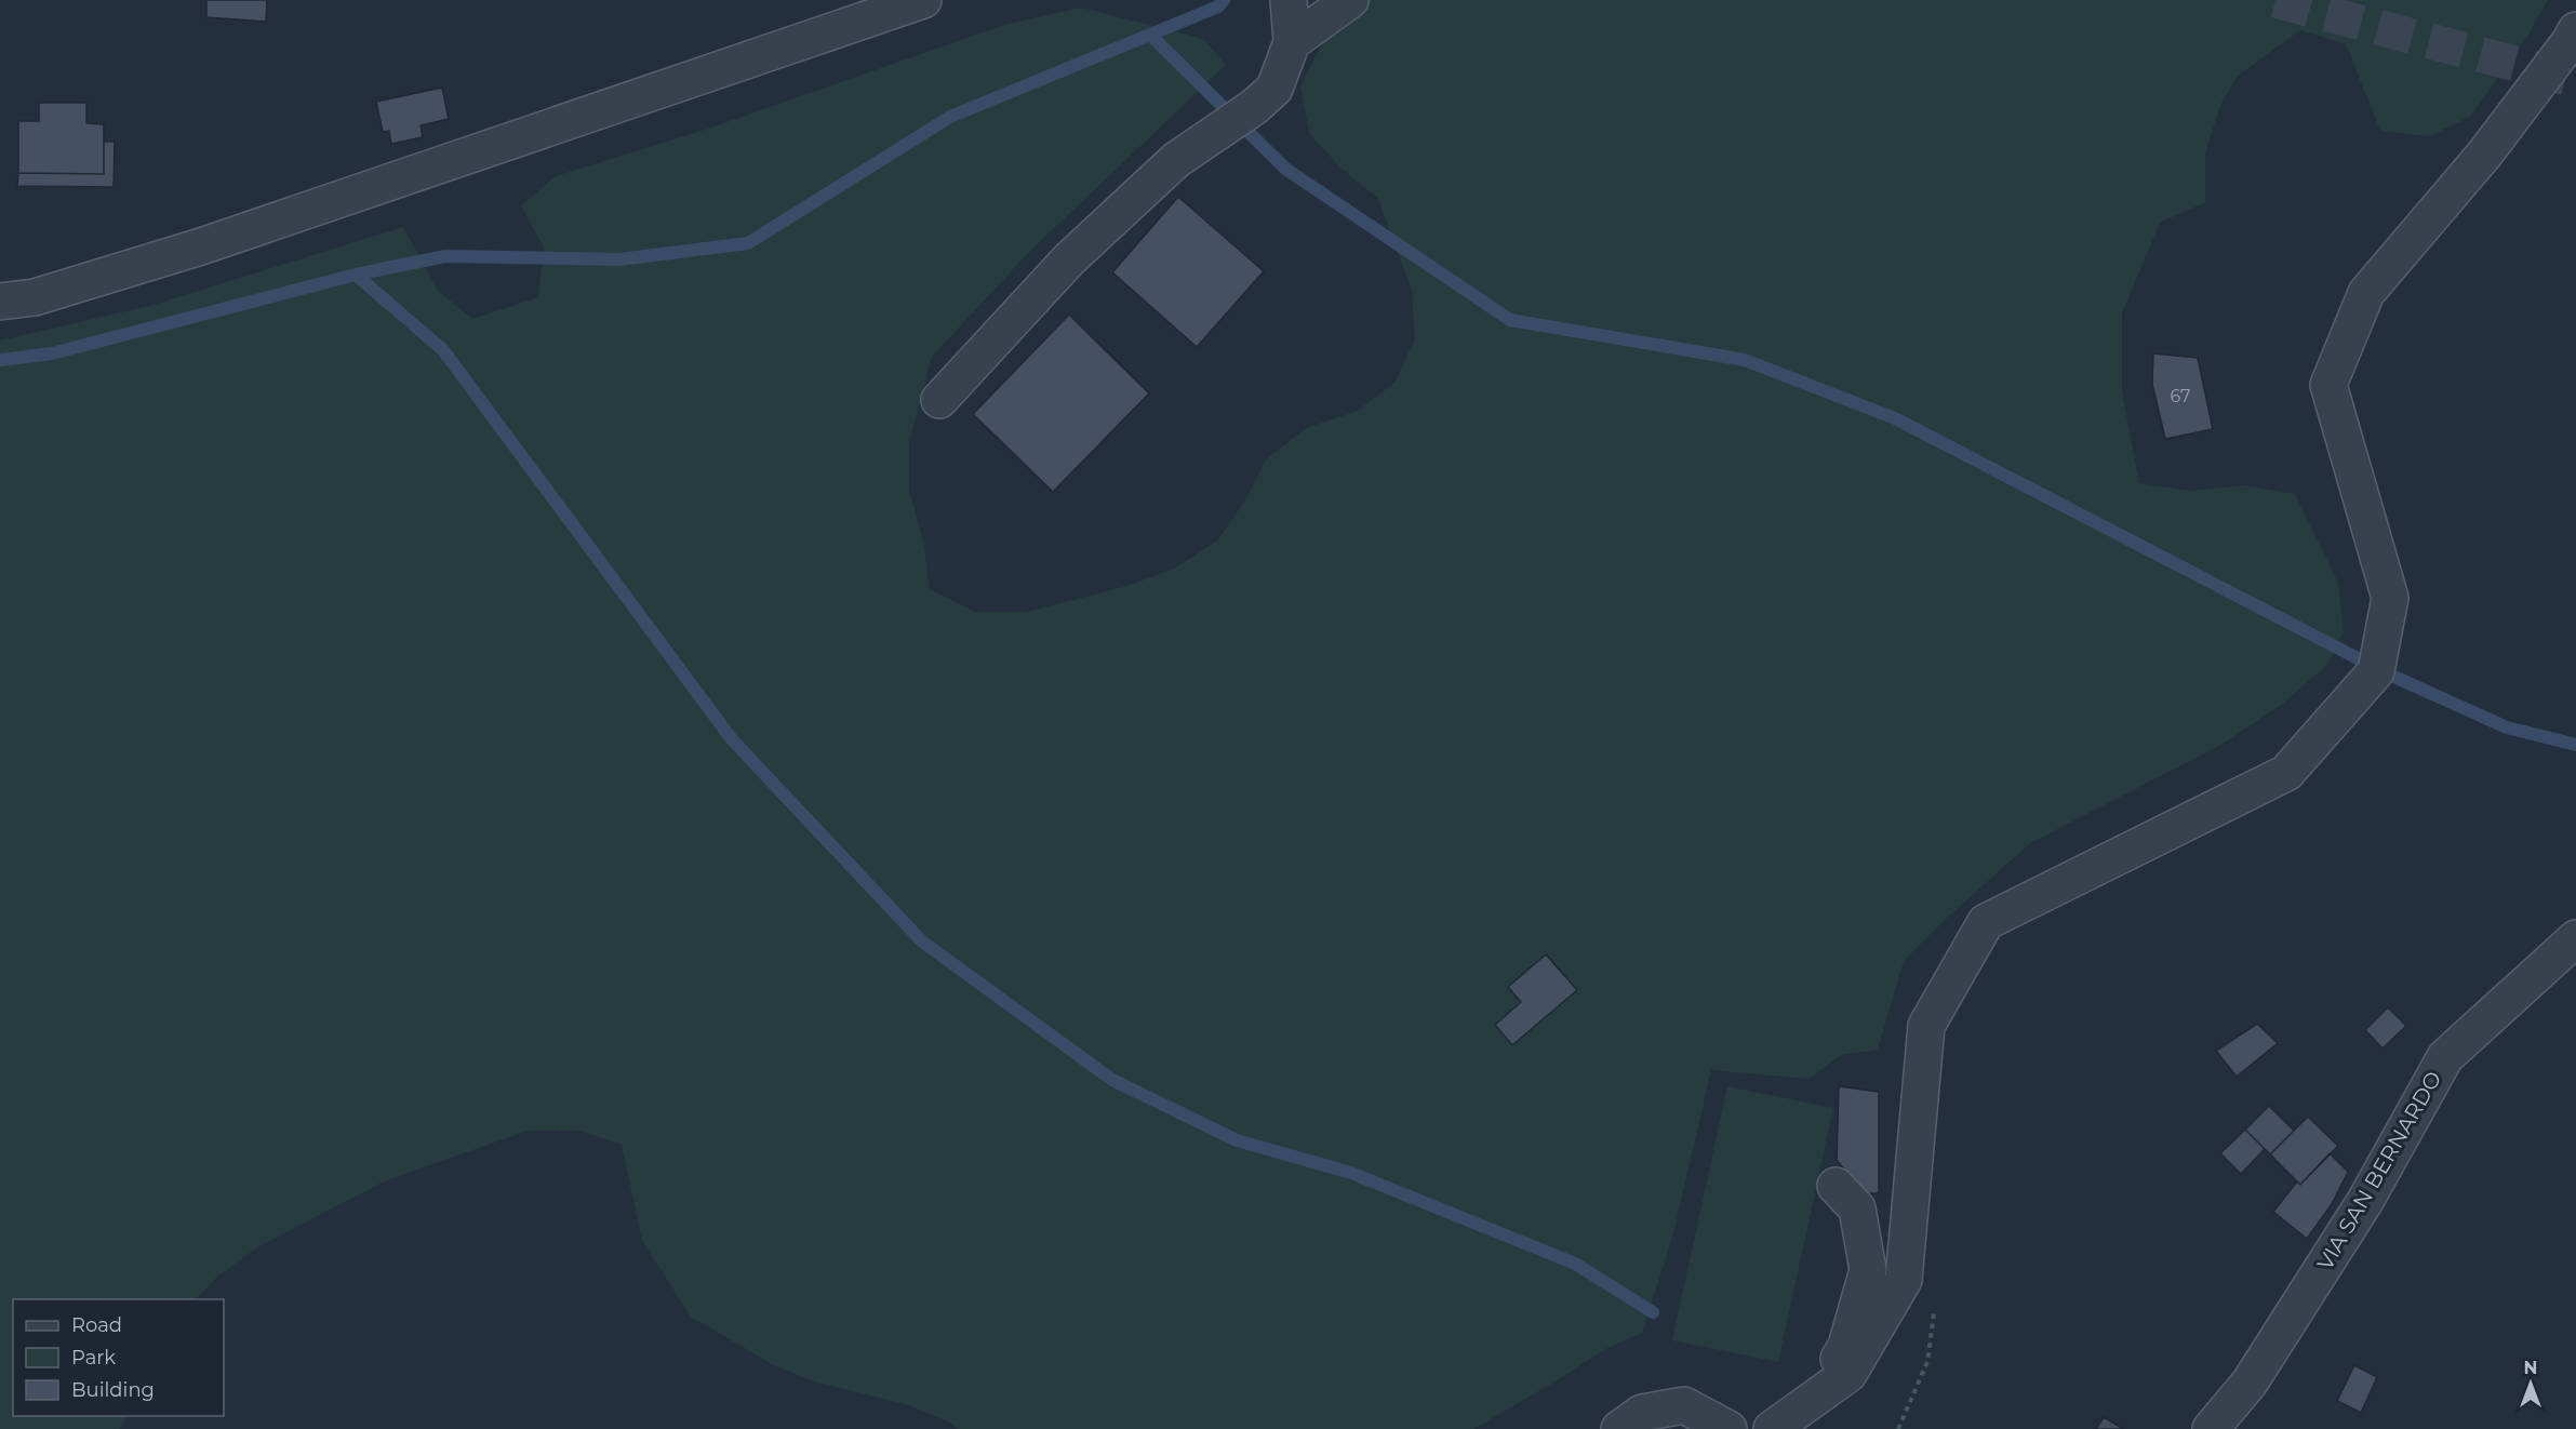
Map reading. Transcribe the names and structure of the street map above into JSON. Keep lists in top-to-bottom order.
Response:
{
  "streets": {
    "street": ["VIA SAN BERNARDO"]
  },
  "house_numbers": ["67"],
  "legend": ["Road", "Park", "Building"],
  "north": "top"
}
